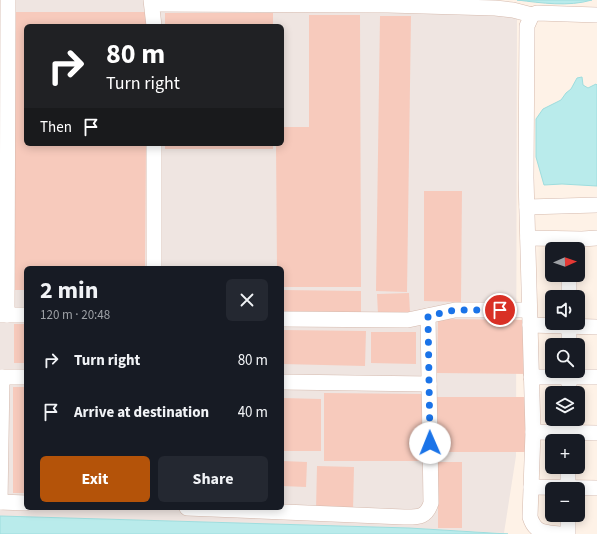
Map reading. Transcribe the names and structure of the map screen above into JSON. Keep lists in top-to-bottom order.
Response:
{
  "north": "right",
  "page": {
    "turn": ["80 m", "Turn right"],
    "then": "Then",
    "map_buttons": ["+", "−"],
    "heading": ["2 min", "120 m · 20:48"],
    "list": [
      {
        "name": "Turn right",
        "value": "80 m"
      },
      {
        "name": "Arrive at destination",
        "value": "40 m"
      }
    ],
    "buttons": ["Exit", "Share"]
  }
}
